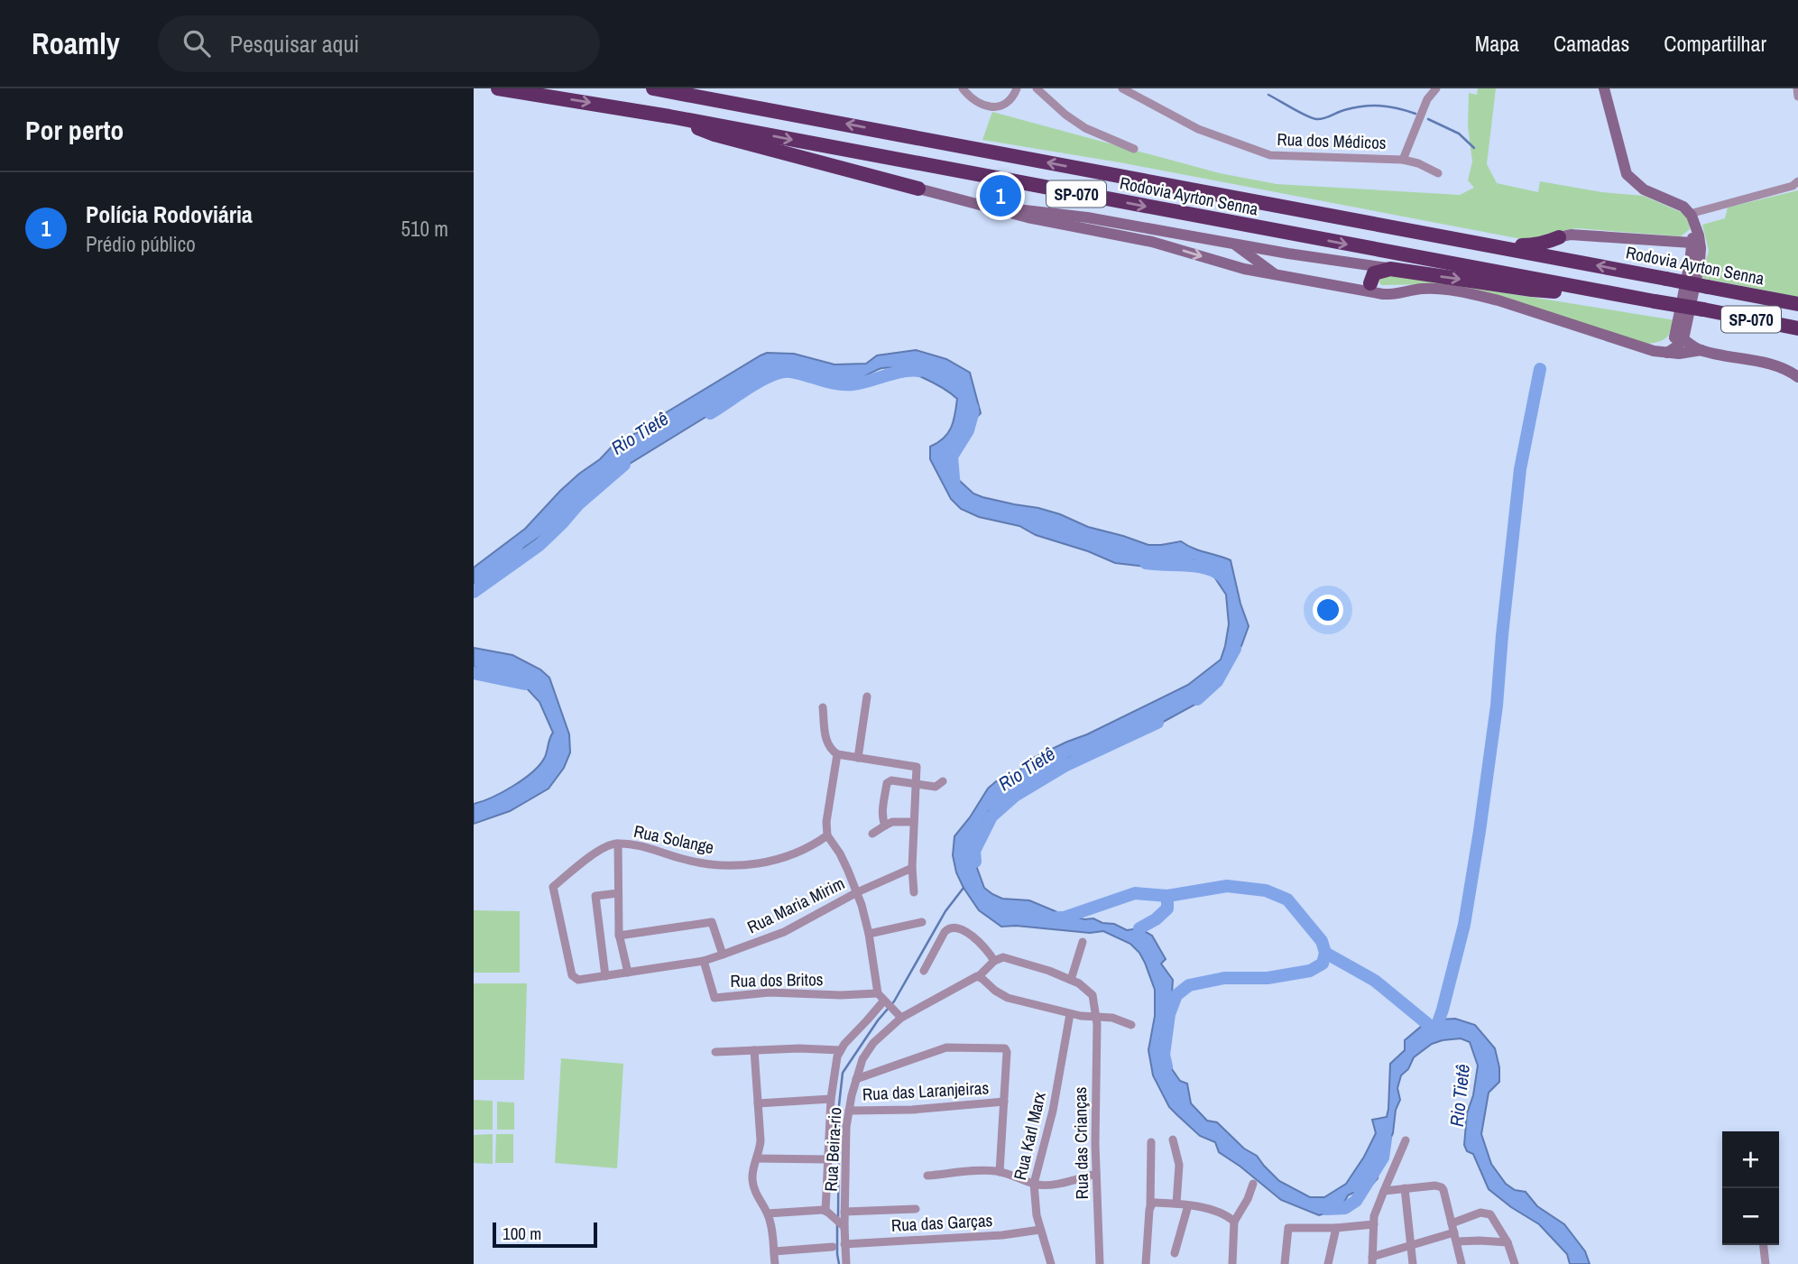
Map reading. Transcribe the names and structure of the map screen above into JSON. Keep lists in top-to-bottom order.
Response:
{
  "streets": {
    "highway": ["SP-070", "Rodovia Ayrton Senna"],
    "street": [
      "Rua dos Médicos",
      "Rua Solange",
      "Rua Maria Mirim",
      "Rua dos Britos",
      "Rua das Laranjeiras",
      "Rua Karl Marx",
      "Rua das Crianças",
      "Rua Beira-rio",
      "Rua das Garças"
    ]
  },
  "crossings": [
    ["Rua Solange", "Rua Maria Mirim"],
    ["Rua Maria Mirim", "Rua dos Britos"],
    ["Rua das Laranjeiras", "Rua Beira-rio"],
    ["Rua Karl Marx", "Rua das Garças"],
    ["Rua Beira-rio", "Rua das Garças"]
  ],
  "water": ["Rio Tietê"],
  "scale_bar": "100 m",
  "page": {
    "header": "Roamly",
    "search": "Pesquisar aqui",
    "nav": ["Mapa", "Camadas", "Compartilhar"],
    "heading": "Por perto",
    "list": [
      {
        "mark": "1",
        "name": "Polícia Rodoviária",
        "note": "Prédio público",
        "value": "510 m"
      }
    ],
    "pins": "1",
    "map_buttons": ["+", "−"],
    "scale": "100 m"
  }
}
